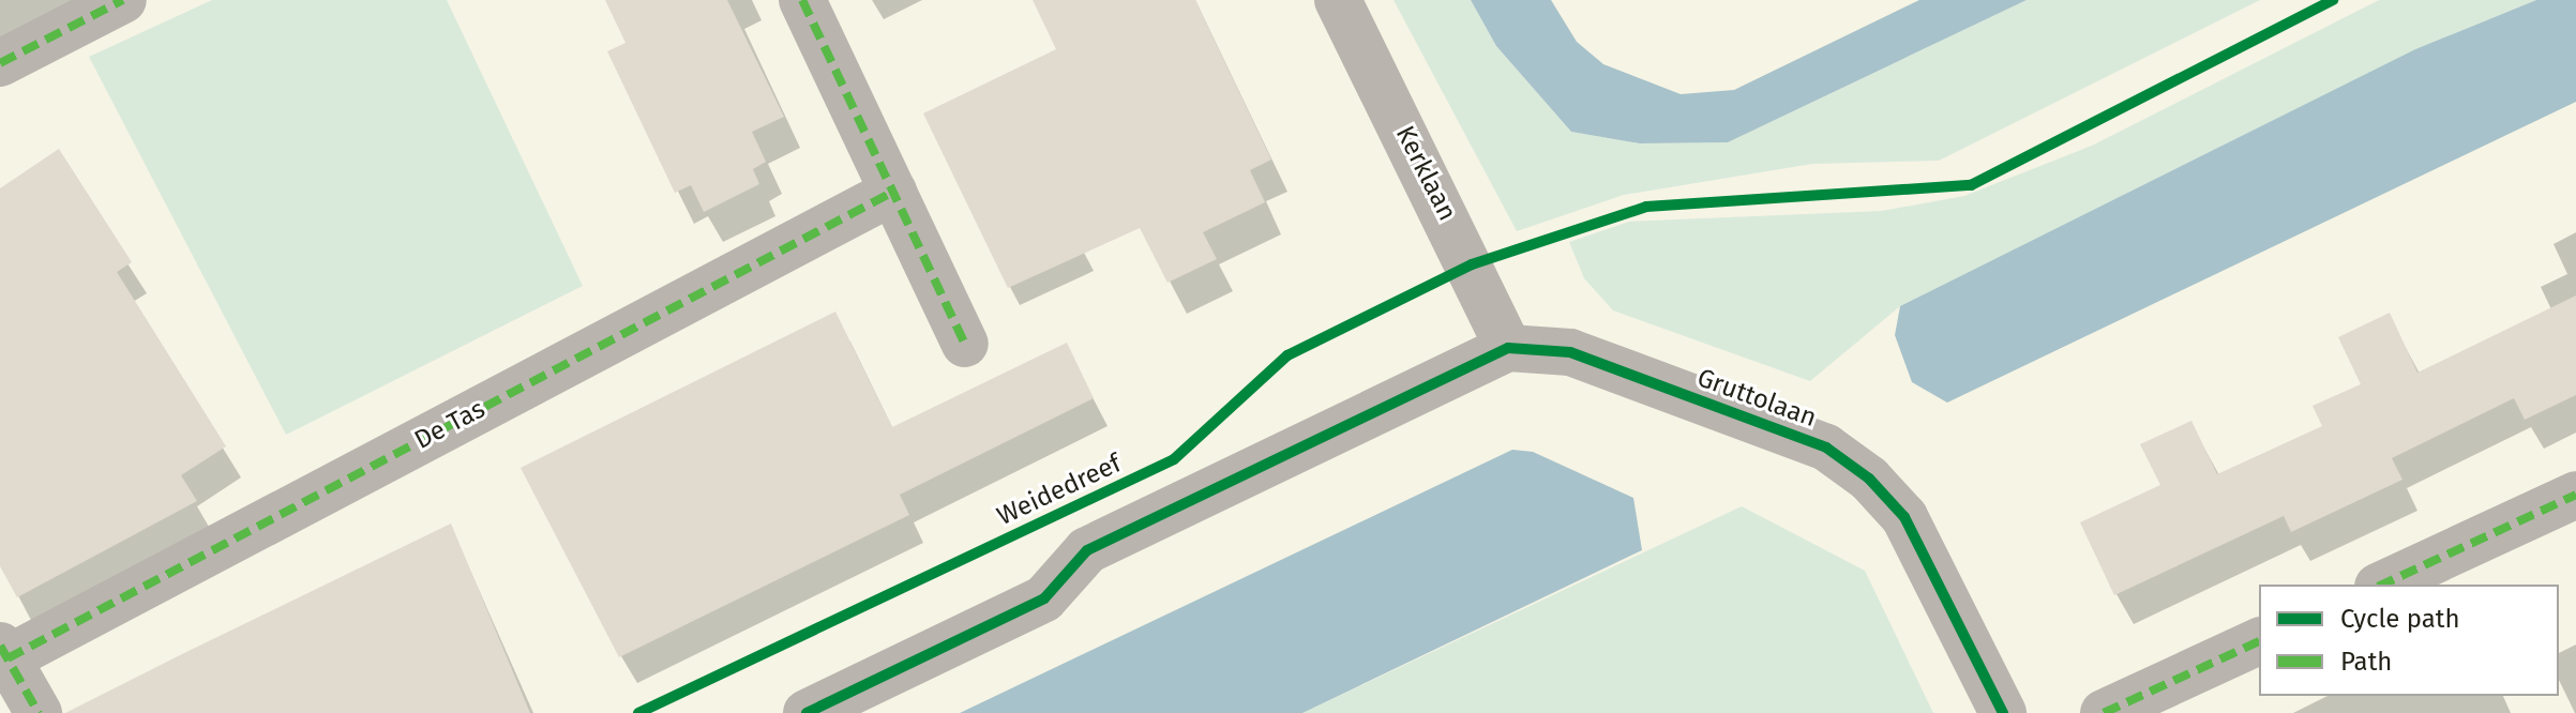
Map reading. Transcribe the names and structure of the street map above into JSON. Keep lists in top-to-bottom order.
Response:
{
  "streets": {
    "street": ["Kerklaan", "Gruttolaan", "De Tas"],
    "cycle path": ["Weidedreef"]
  },
  "crossings": [
    ["Kerklaan", "Gruttolaan"]
  ],
  "legend": ["Cycle path", "Path"]
}
